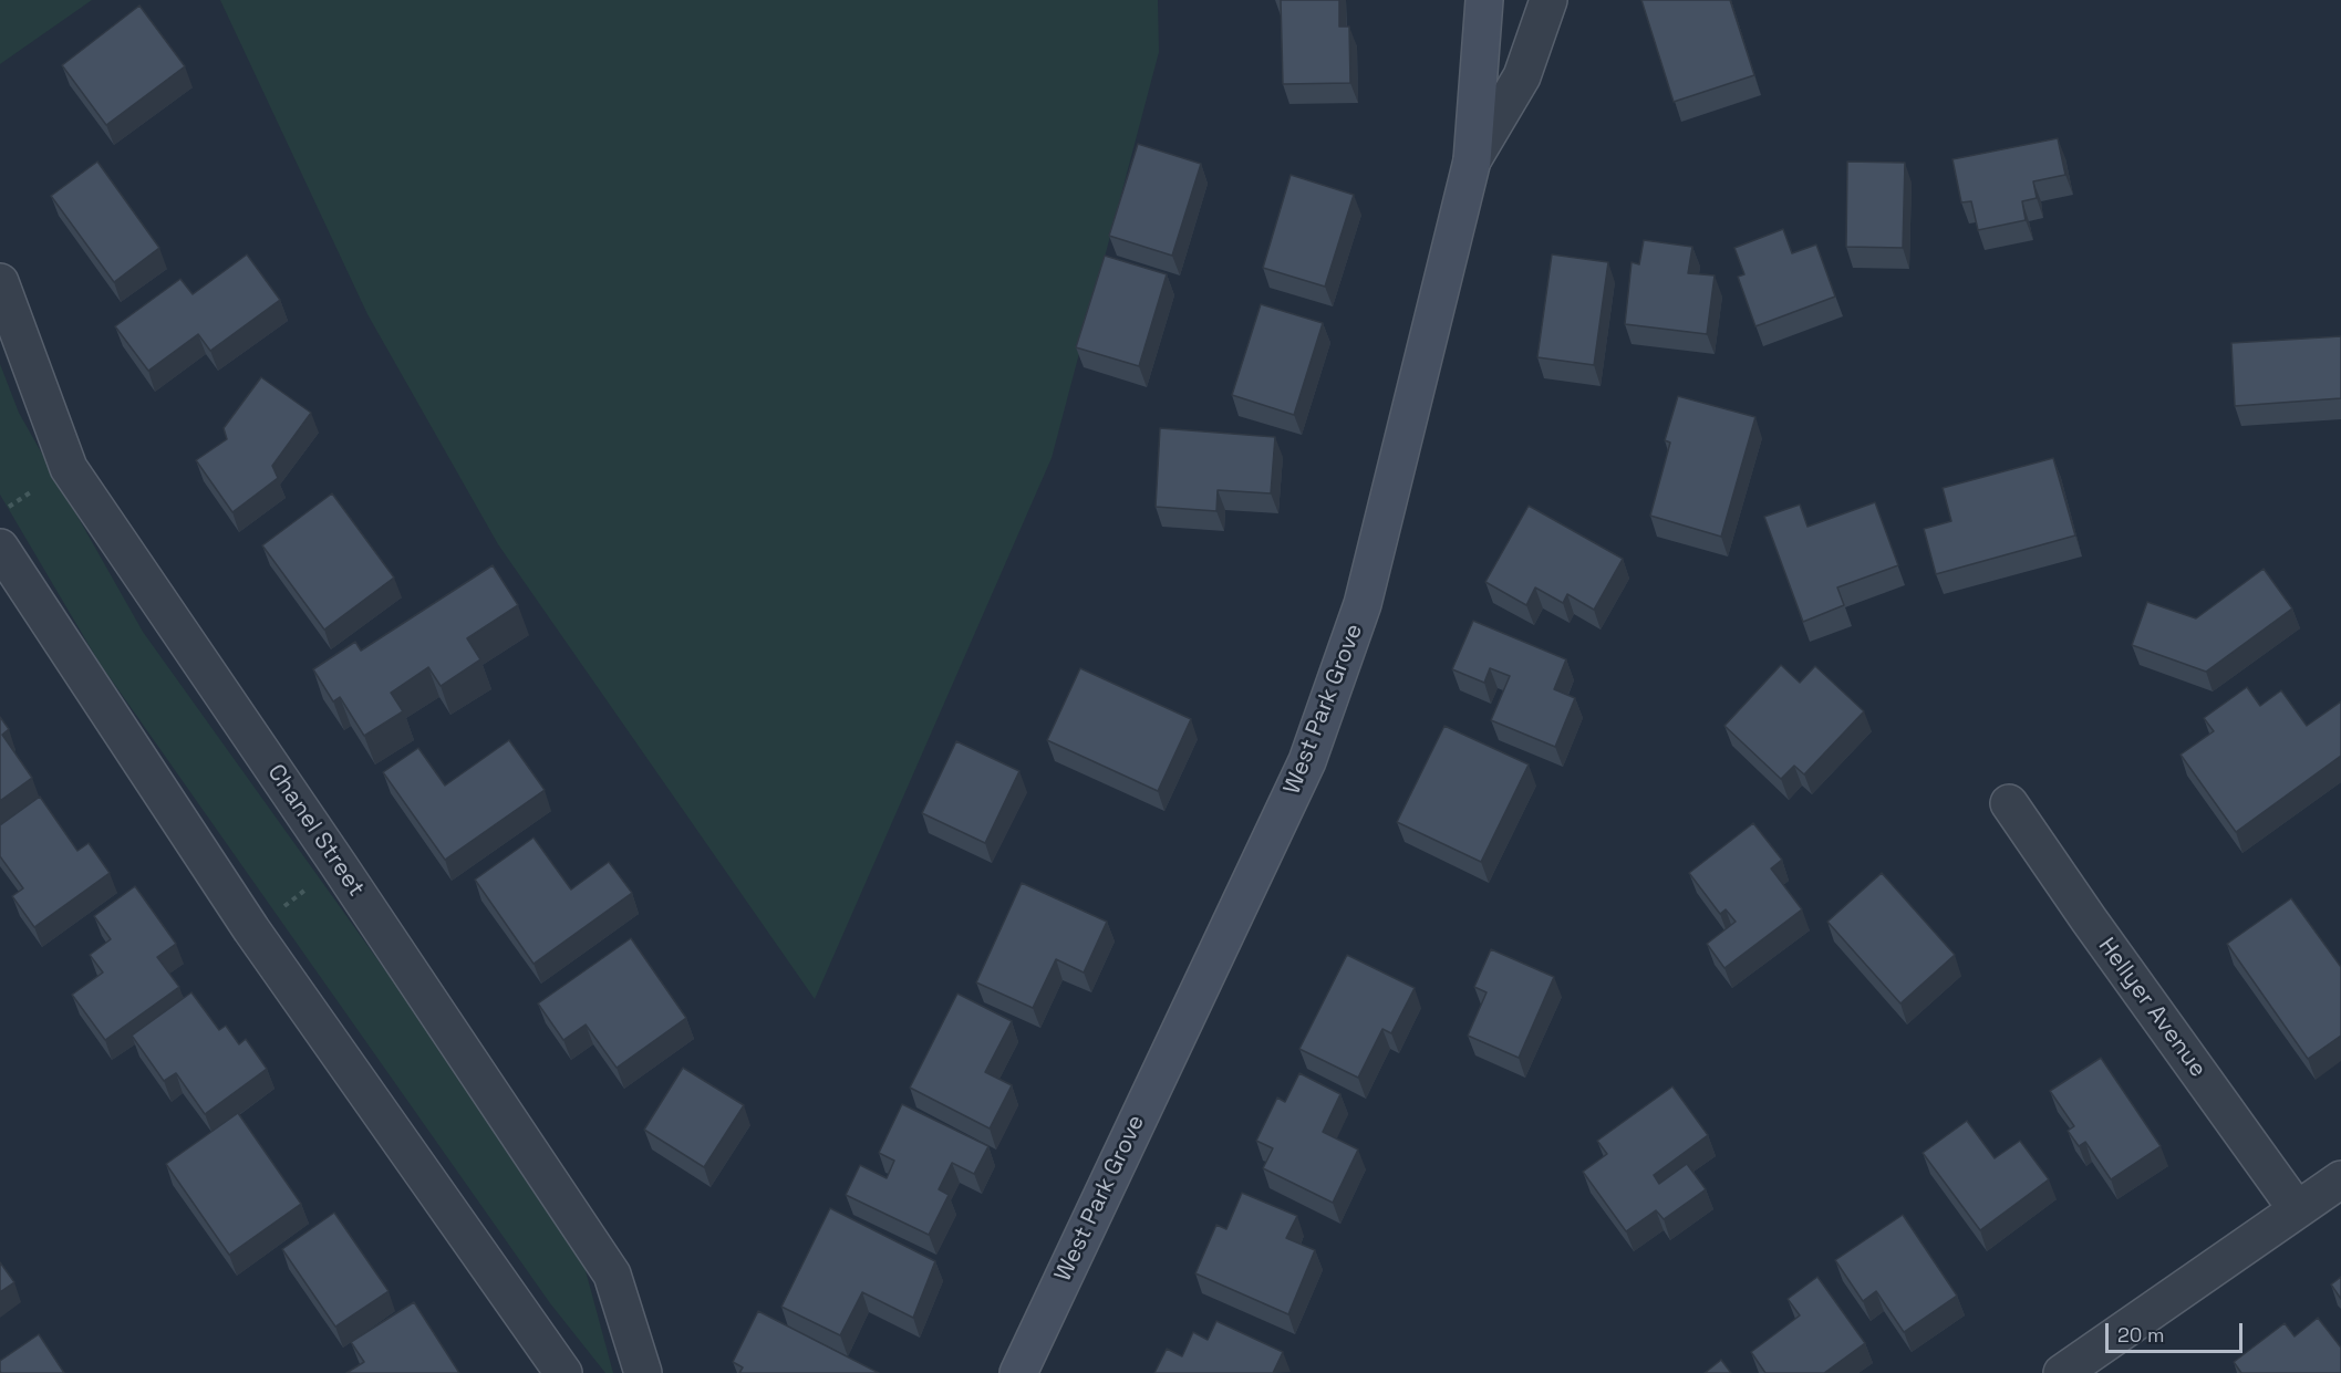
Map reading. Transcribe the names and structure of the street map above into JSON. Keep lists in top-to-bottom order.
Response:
{
  "streets": {
    "main road": ["West Park Grove"],
    "street": ["Chanel Street", "Hellyer Avenue"]
  },
  "scale_bar": "20 m"
}
